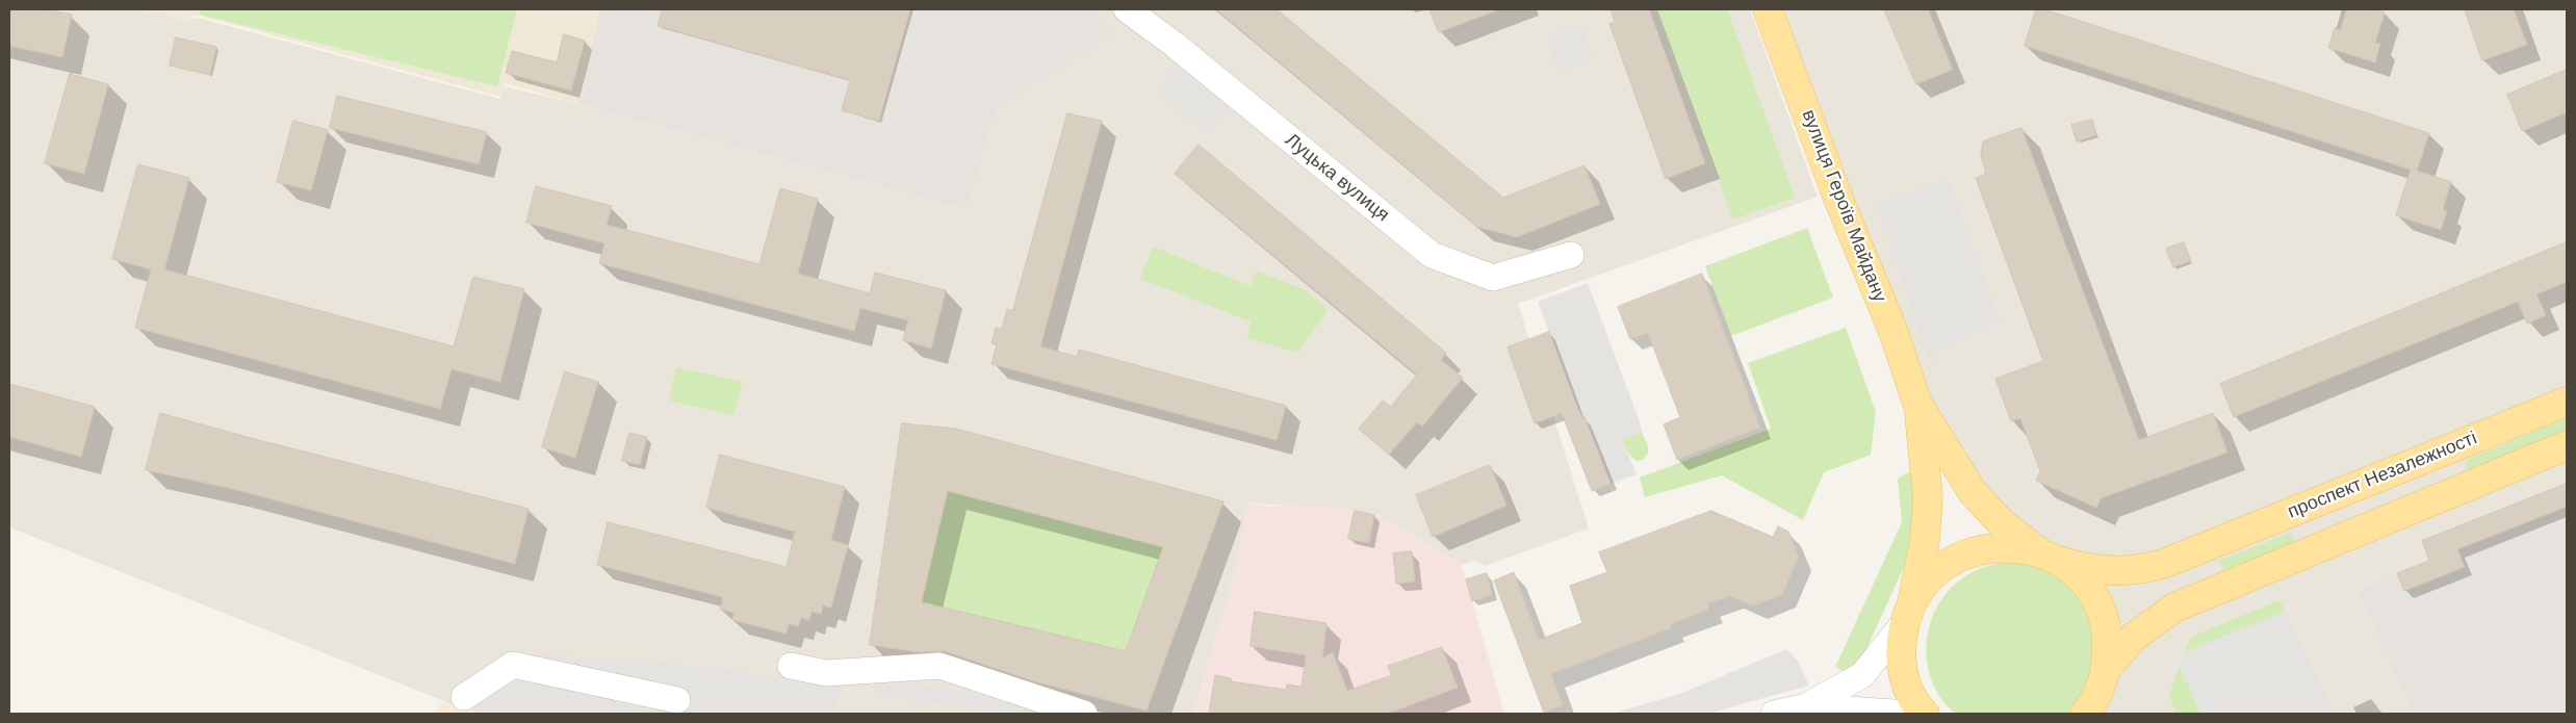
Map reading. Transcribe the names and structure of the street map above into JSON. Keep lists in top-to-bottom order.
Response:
{
  "streets": {
    "main road": ["вулиця Героїв Майдану", "проспект Незалежності"],
    "street": ["Луцька вулиця"]
  }
}
